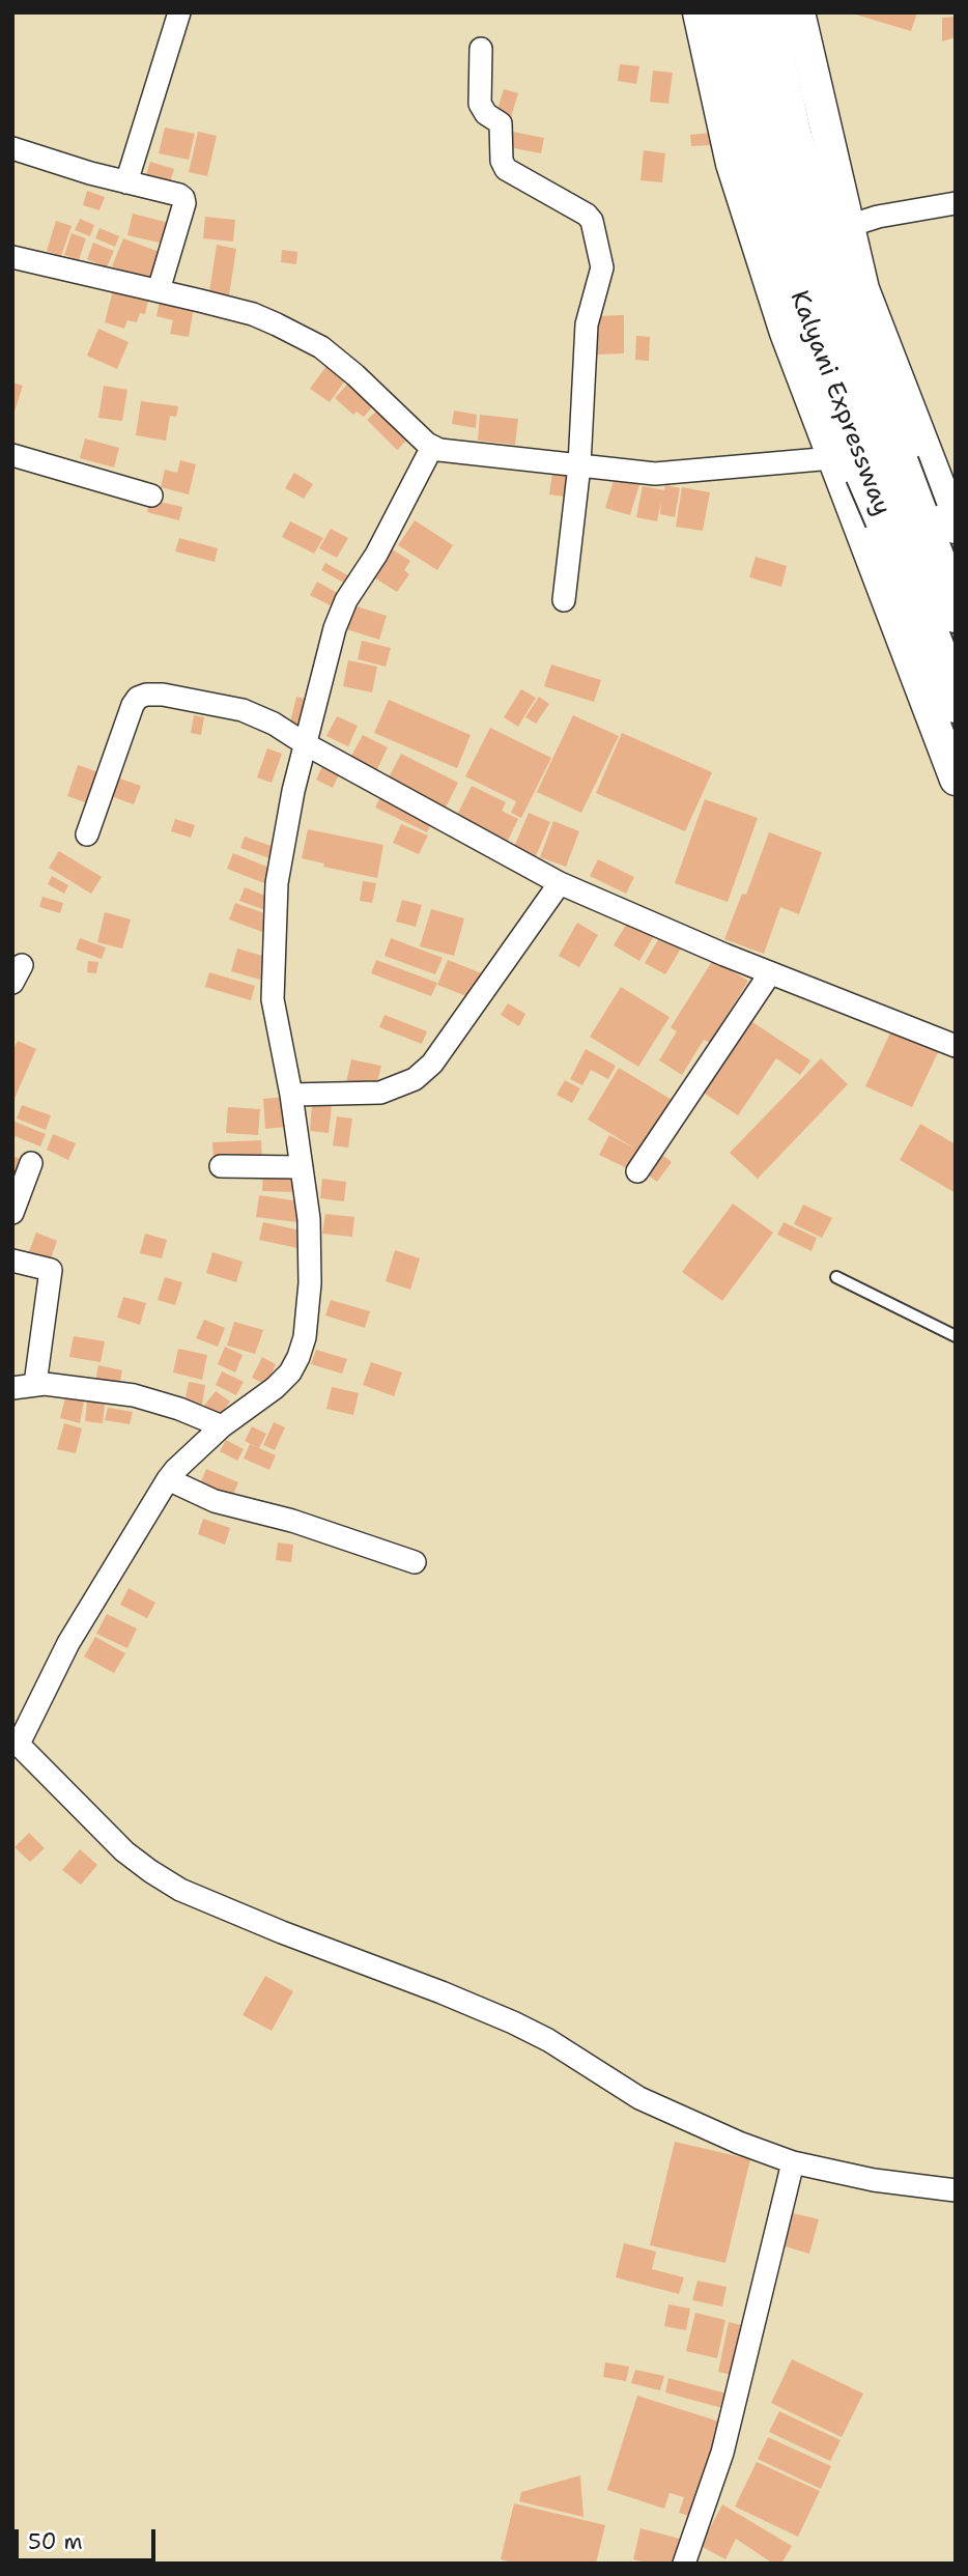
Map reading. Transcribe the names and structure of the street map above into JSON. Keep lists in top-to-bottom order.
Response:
{
  "streets": {
    "highway": ["Kalyani Expressway"]
  },
  "scale_bar": "50 m"
}
